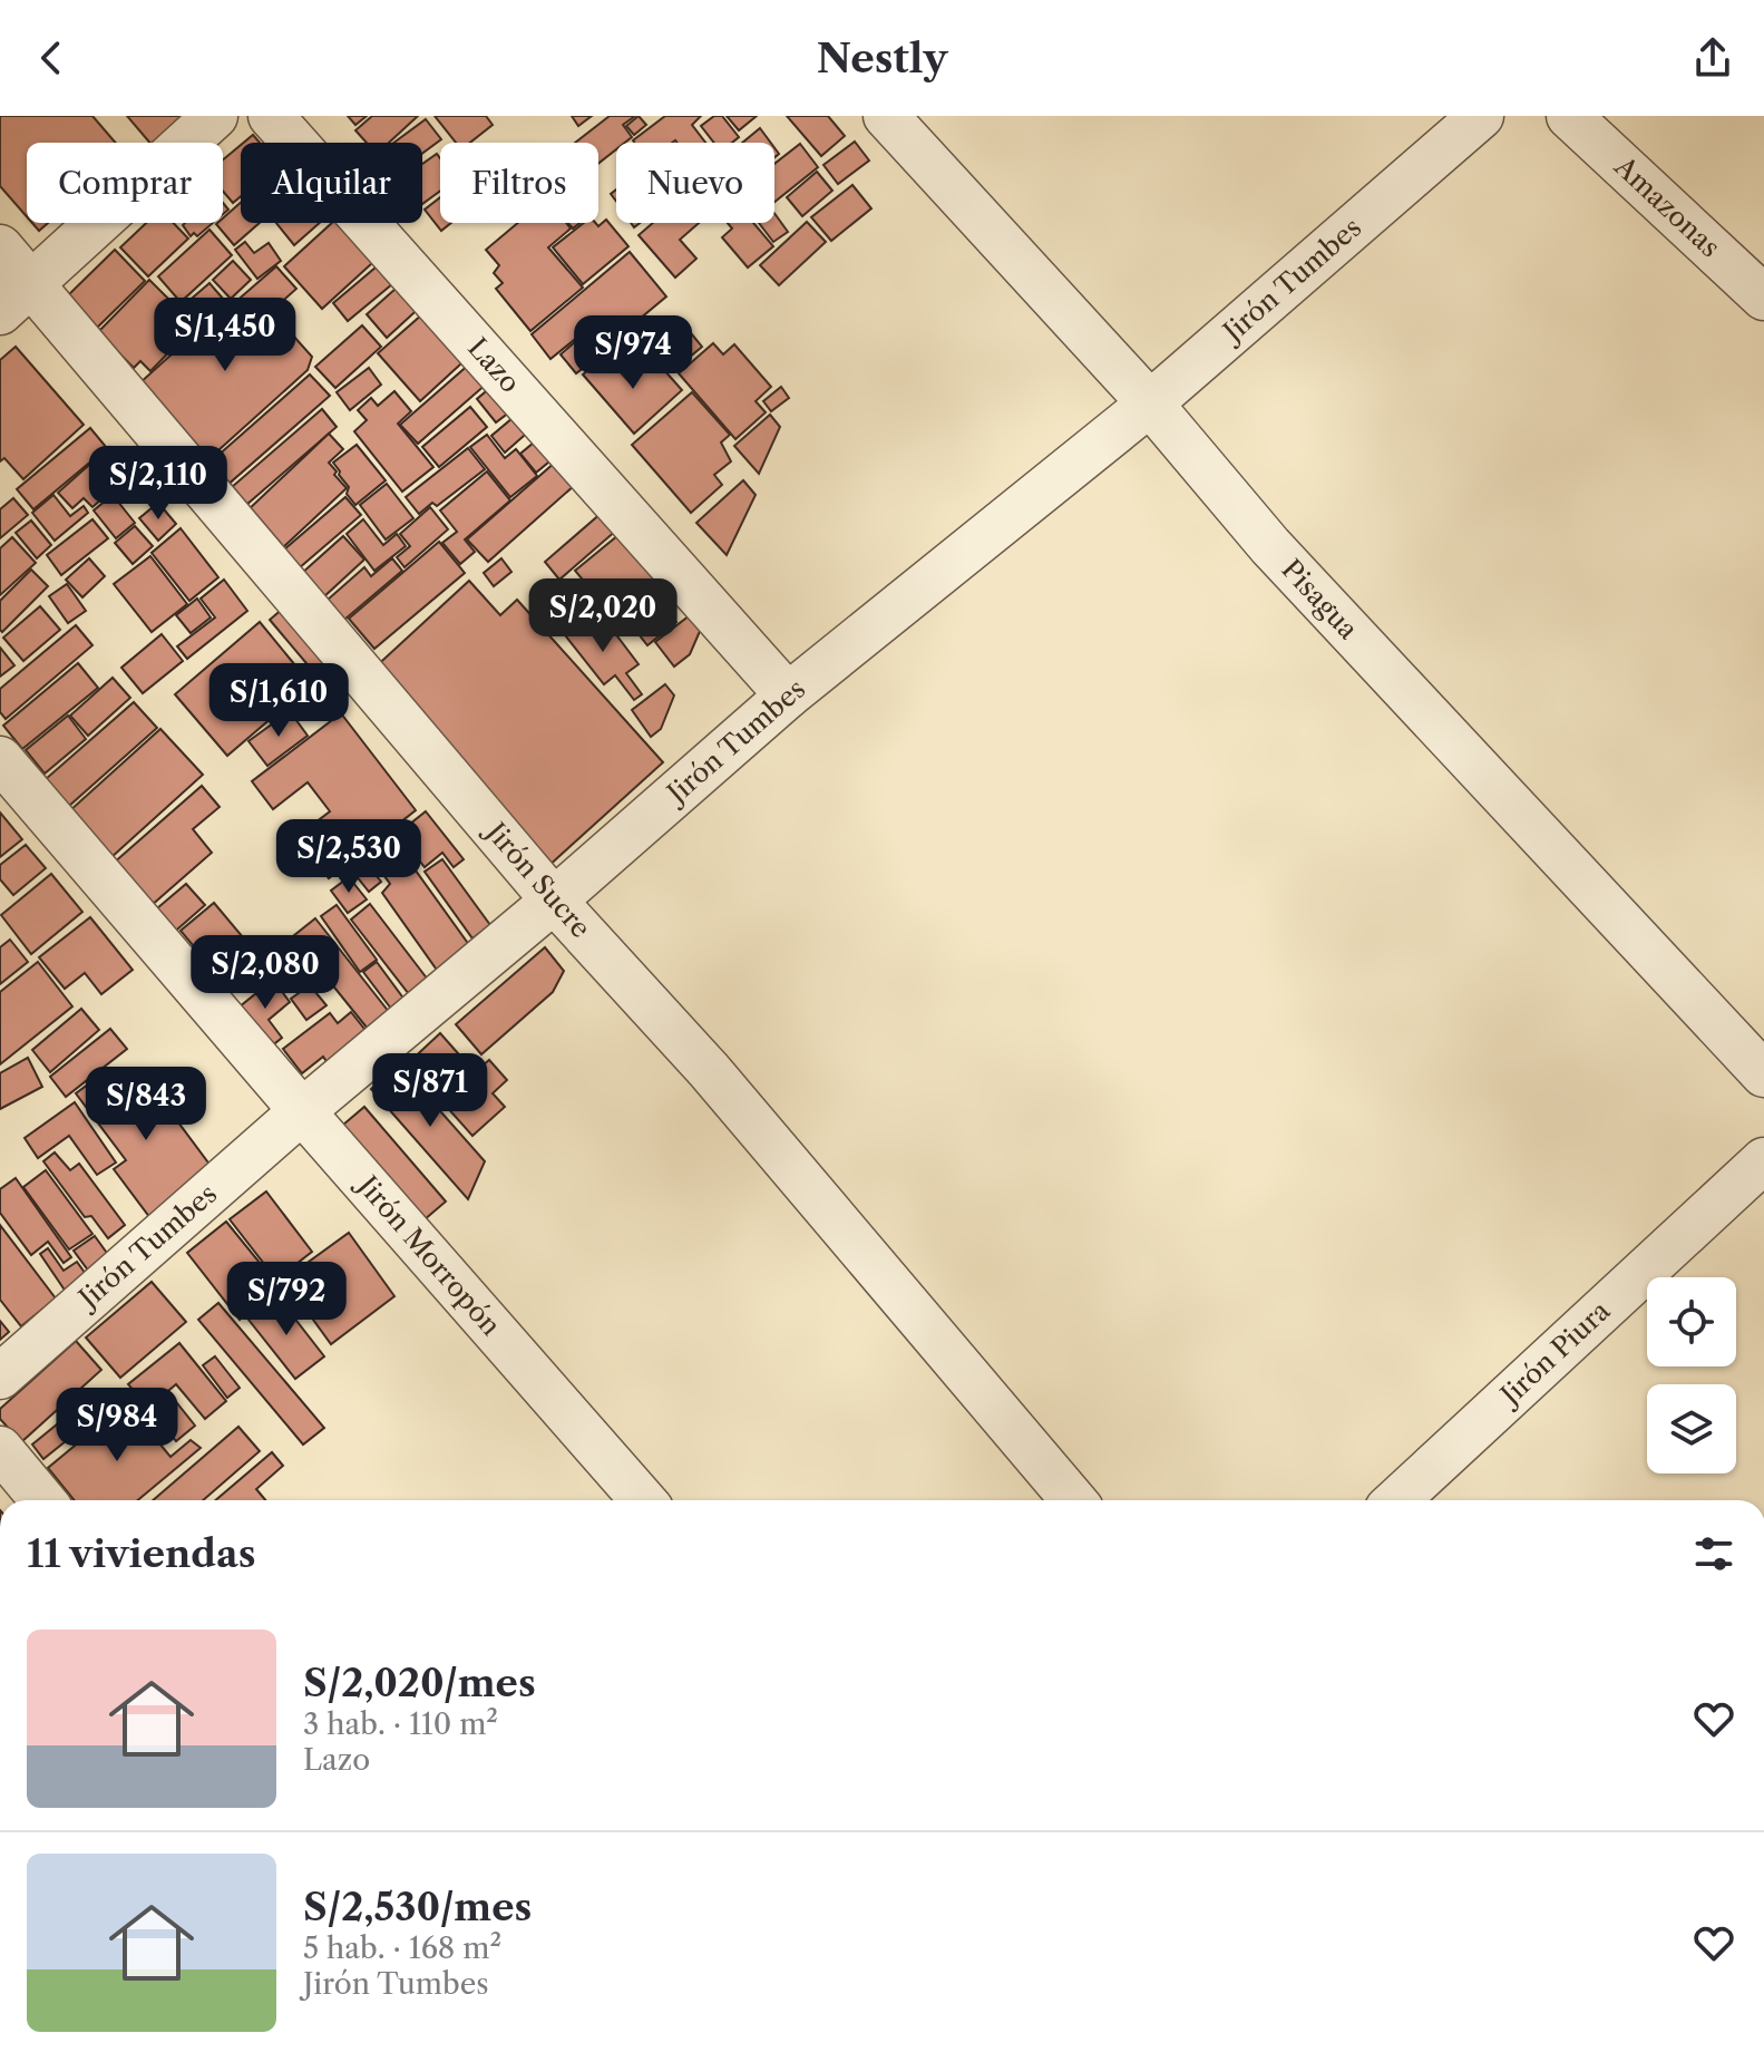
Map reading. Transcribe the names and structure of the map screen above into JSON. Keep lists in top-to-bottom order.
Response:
{
  "streets": {
    "street": [
      "Amazonas",
      "Jirón Tumbes",
      "Lazo",
      "Pisagua",
      "Jirón Sucre",
      "Jirón Morropón",
      "Jirón Piura"
    ]
  },
  "crossings": [
    ["Jirón Tumbes", "Lazo"],
    ["Jirón Tumbes", "Pisagua"],
    ["Jirón Tumbes", "Jirón Sucre"],
    ["Jirón Tumbes", "Jirón Morropón"]
  ],
  "page": {
    "header": "Nestly",
    "chip": [
      "Comprar",
      "Alquilar",
      "Filtros",
      "Nuevo"
    ],
    "price": [
      "S/1,450",
      "S/974",
      "S/2,110",
      "S/2,020",
      "S/1,610",
      "S/2,530",
      "S/2,080",
      "S/871",
      "S/843",
      "S/792",
      "S/984"
    ],
    "heading": "11 viviendas",
    "list": [
      {
        "name": "S/2,020/mes",
        "note": "3 hab. · 110 m² · Lazo"
      },
      {
        "name": "S/2,530/mes",
        "note": "5 hab. · 168 m² · Jirón Tumbes"
      }
    ]
  }
}
